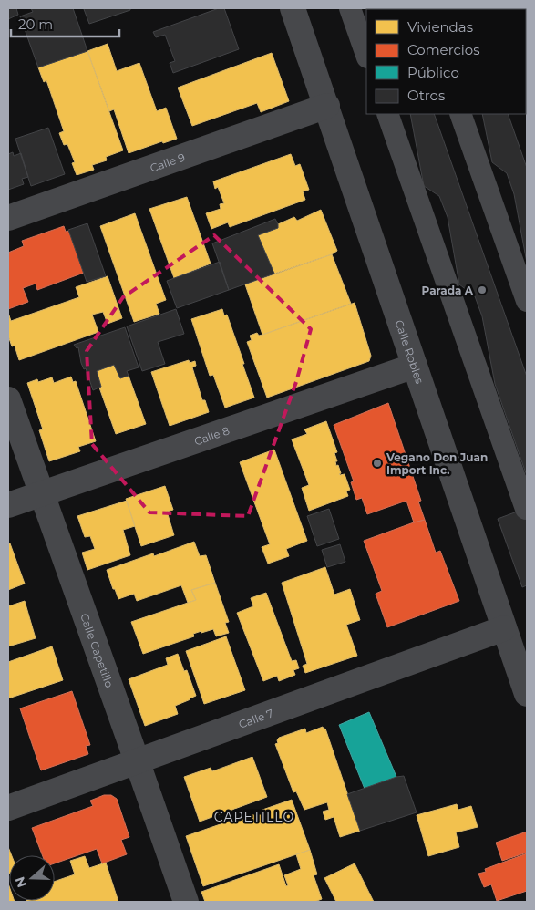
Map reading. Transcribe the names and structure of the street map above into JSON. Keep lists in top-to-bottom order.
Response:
{
  "streets": {
    "street": [
      "Calle 9",
      "Calle Robles",
      "Calle 8",
      "Calle Capetillo",
      "Calle 7"
    ]
  },
  "crossings": [
    ["Calle 9", "Calle Robles"],
    ["Calle Robles", "Calle 8"],
    ["Calle Robles", "Calle 7"],
    ["Calle 8", "Calle Capetillo"],
    ["Calle Capetillo", "Calle 7"]
  ],
  "districts": ["CAPETILLO"],
  "places": ["Parada A", "Vegano Don Juan Import Inc."],
  "legend": [
    "Viviendas",
    "Comercios",
    "Público",
    "Otros"
  ],
  "scale_bar": "20 m",
  "north": "left"
}
